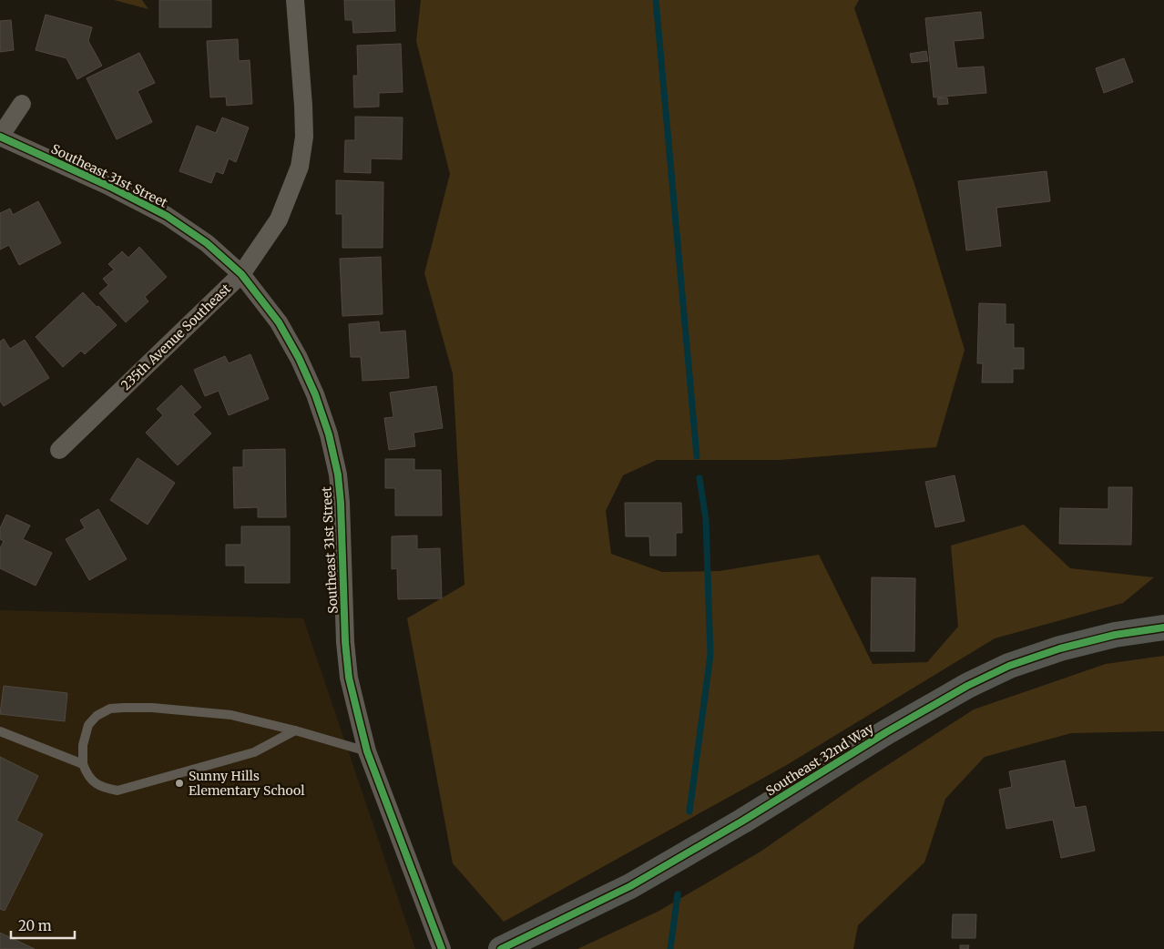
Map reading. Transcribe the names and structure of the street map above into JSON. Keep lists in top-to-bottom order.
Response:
{
  "streets": {
    "street": ["Southeast 31st Street", "235th Avenue Southeast", "Southeast 32nd Way"]
  },
  "crossings": [
    ["Southeast 31st Street", "235th Avenue Southeast"]
  ],
  "places": ["Sunny Hills Elementary School"],
  "scale_bar": "20 m"
}
